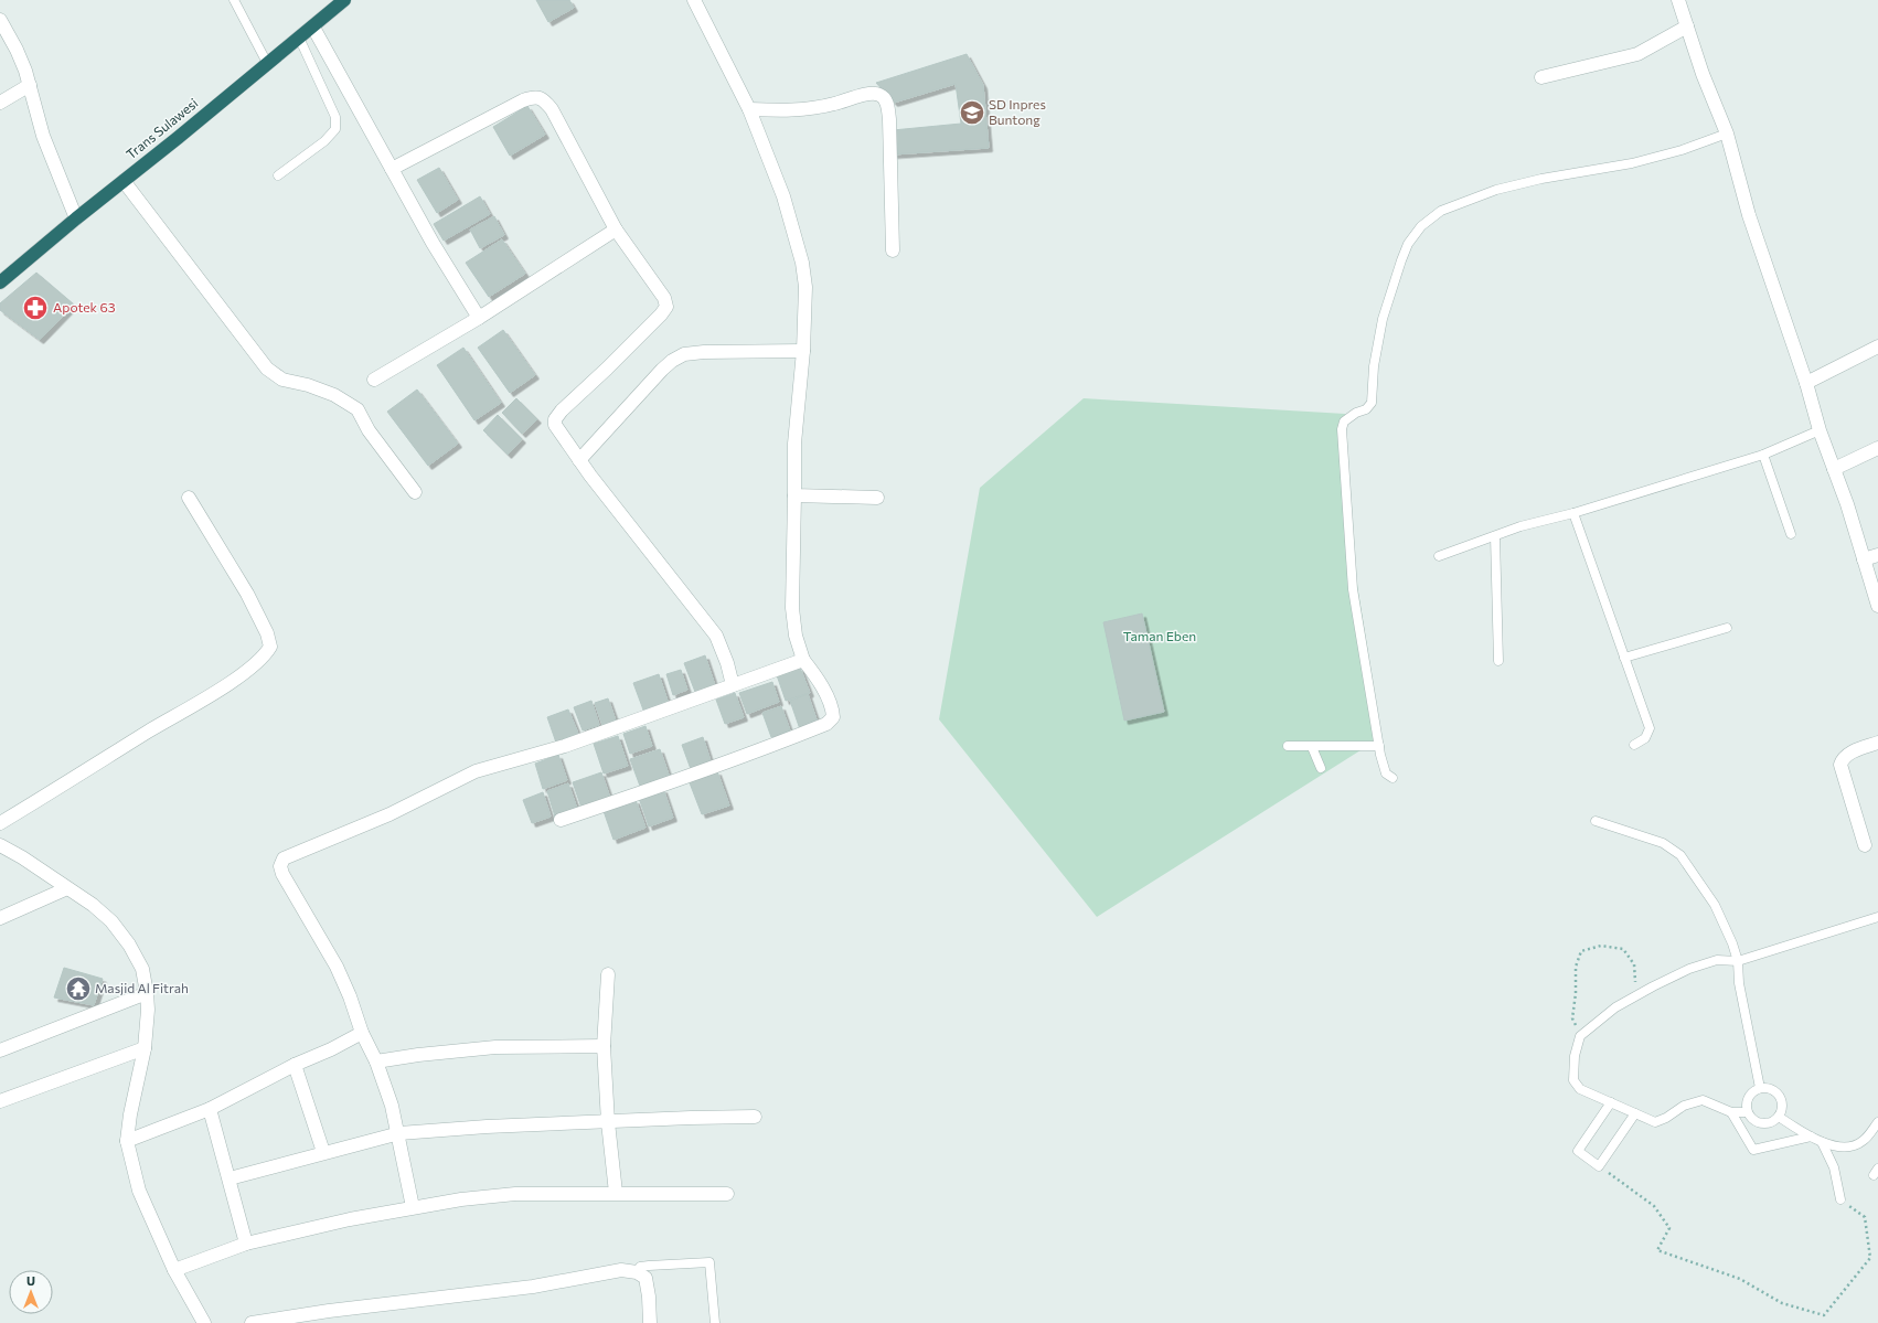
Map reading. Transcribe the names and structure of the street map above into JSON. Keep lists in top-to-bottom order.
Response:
{
  "streets": {
    "highway": ["Trans Sulawesi"]
  },
  "parks": ["Taman Eben"],
  "places": {
    "school or university": ["SD Inpres Buntong"],
    "pharmacy": ["Apotek 63"],
    "temple": ["Masjid Al Fitrah"]
  },
  "north": "top"
}
